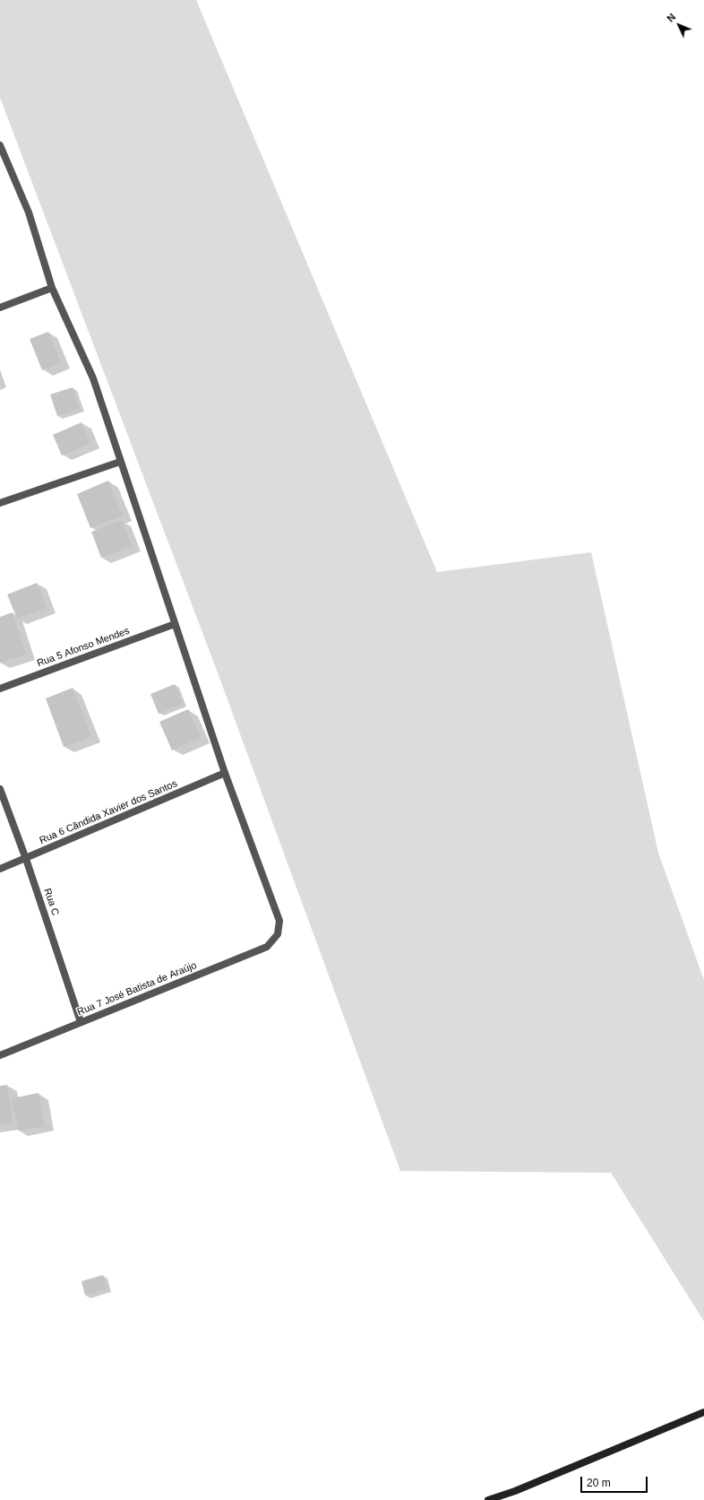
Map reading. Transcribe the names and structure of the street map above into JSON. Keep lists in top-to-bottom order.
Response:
{
  "streets": {
    "street": [
      "Rua 5 Afonso Mendes",
      "Rua 6 Cândida Xavier dos Santos",
      "Rua C",
      "Rua 7 José Batista de Araújo"
    ]
  },
  "crossings": [
    ["Rua 6 Cândida Xavier dos Santos", "Rua C"],
    ["Rua 6 Cândida Xavier dos Santos", "Rua 7 José Batista de Araújo"],
    ["Rua C", "Rua 7 José Batista de Araújo"]
  ],
  "scale_bar": "20 m",
  "north": "top left"
}
